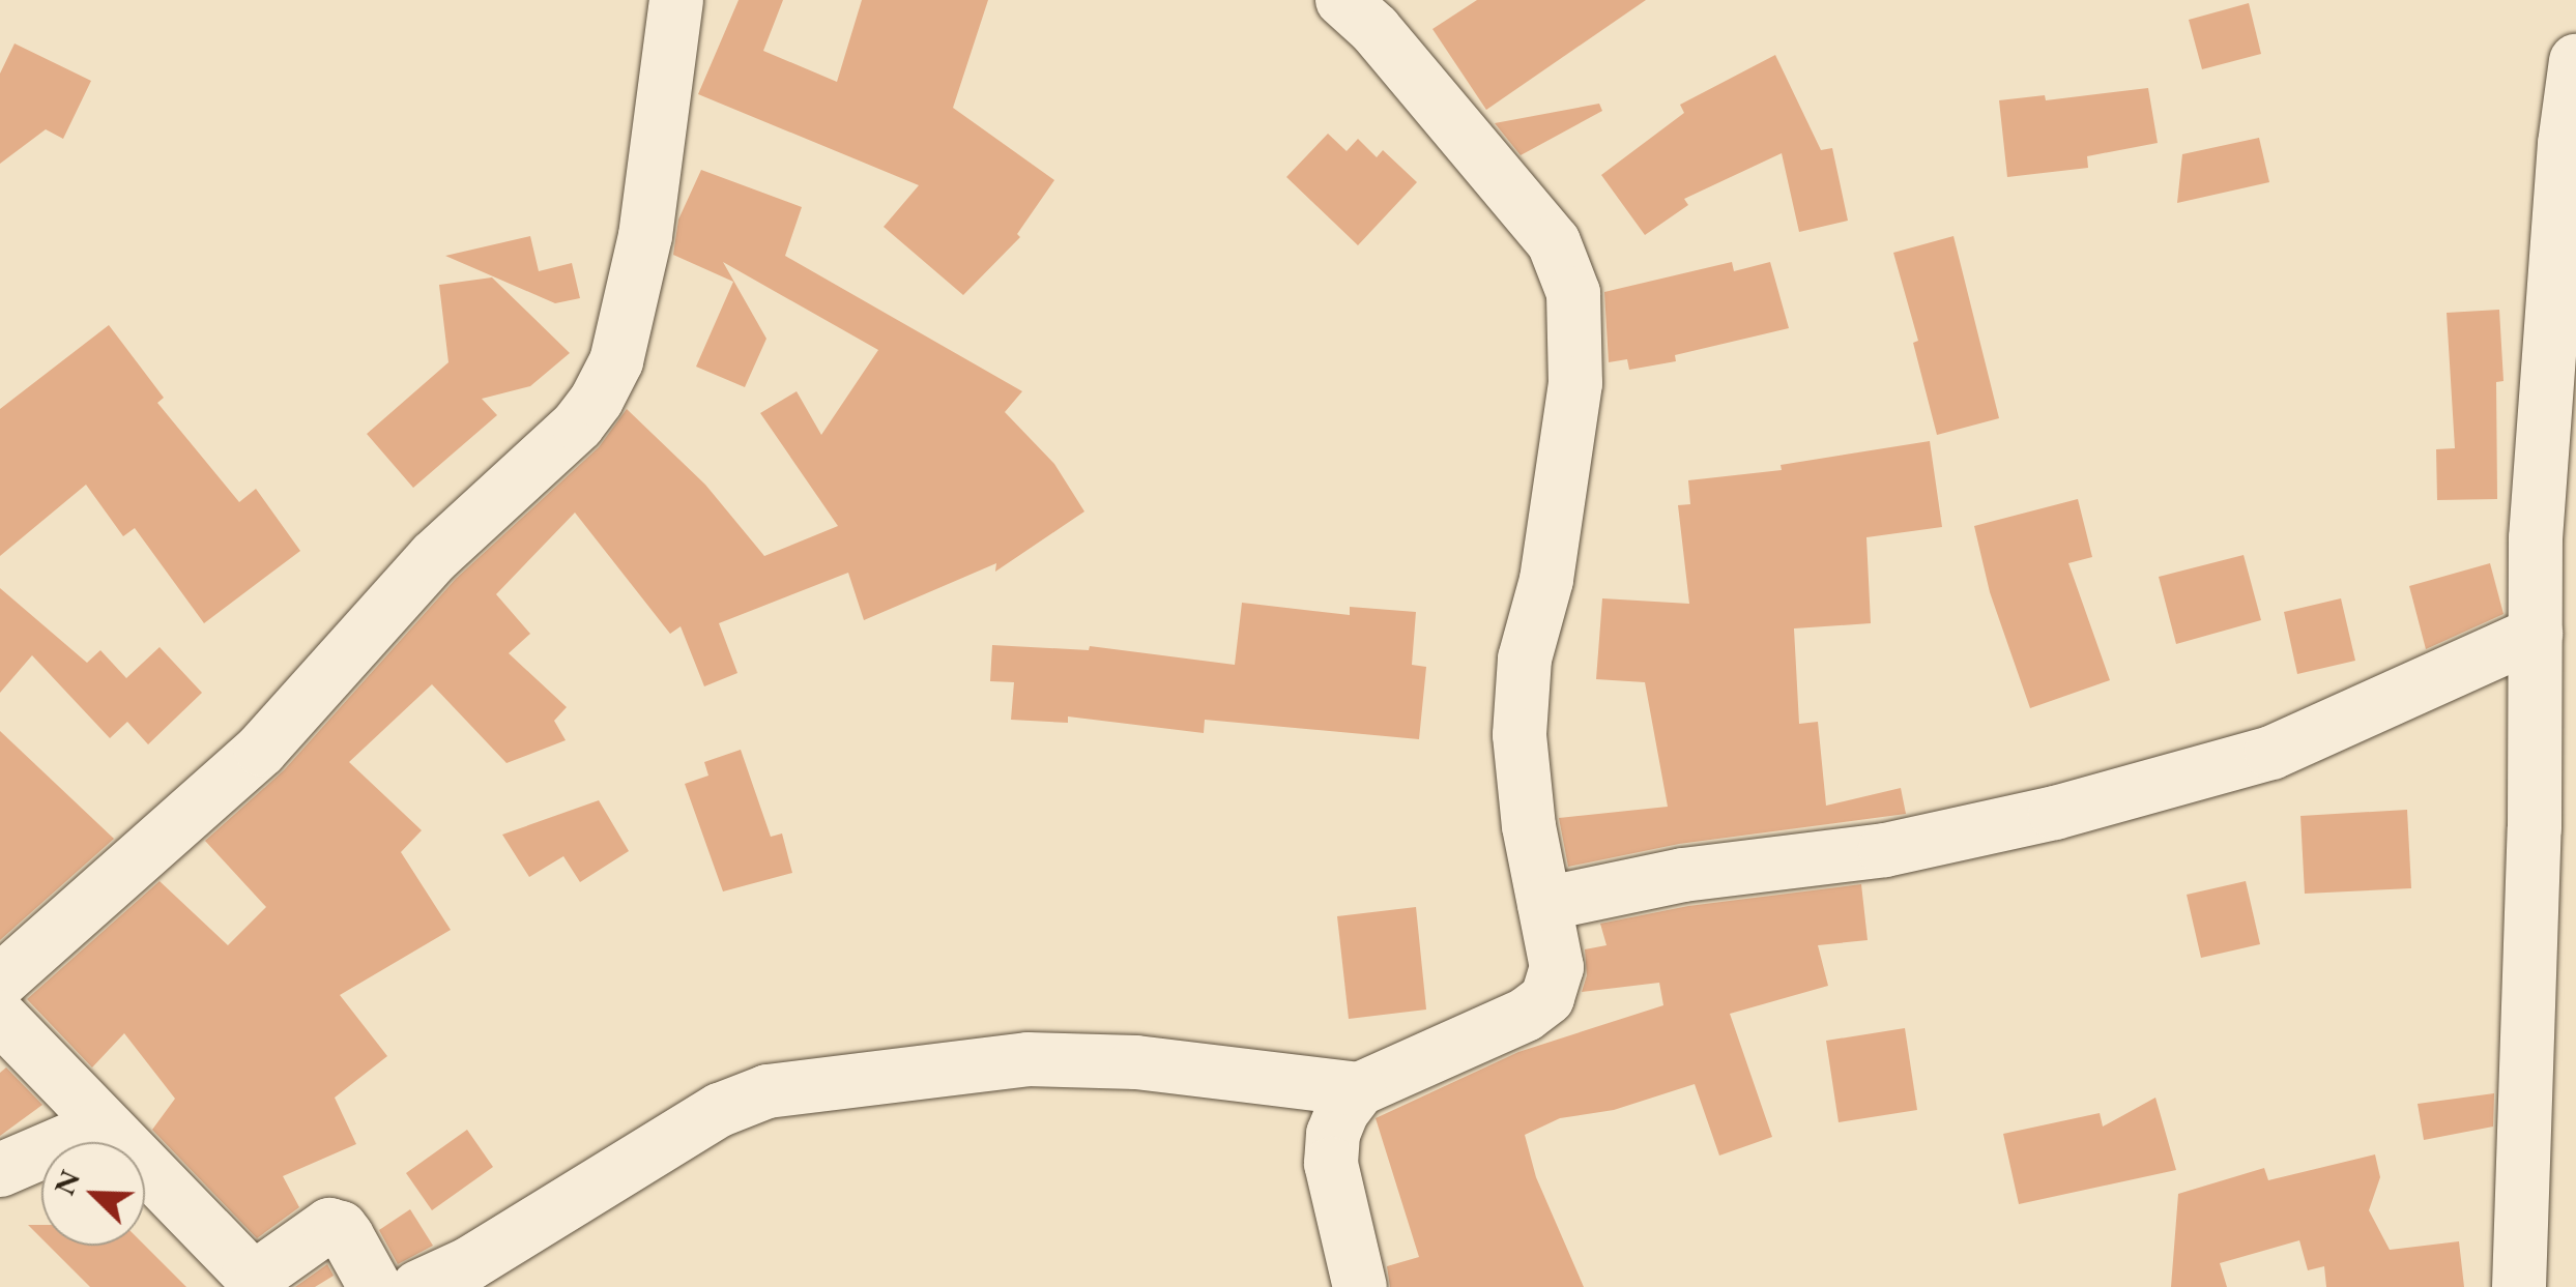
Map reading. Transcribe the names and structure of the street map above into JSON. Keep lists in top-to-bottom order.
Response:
{
  "north": "top left"
}
